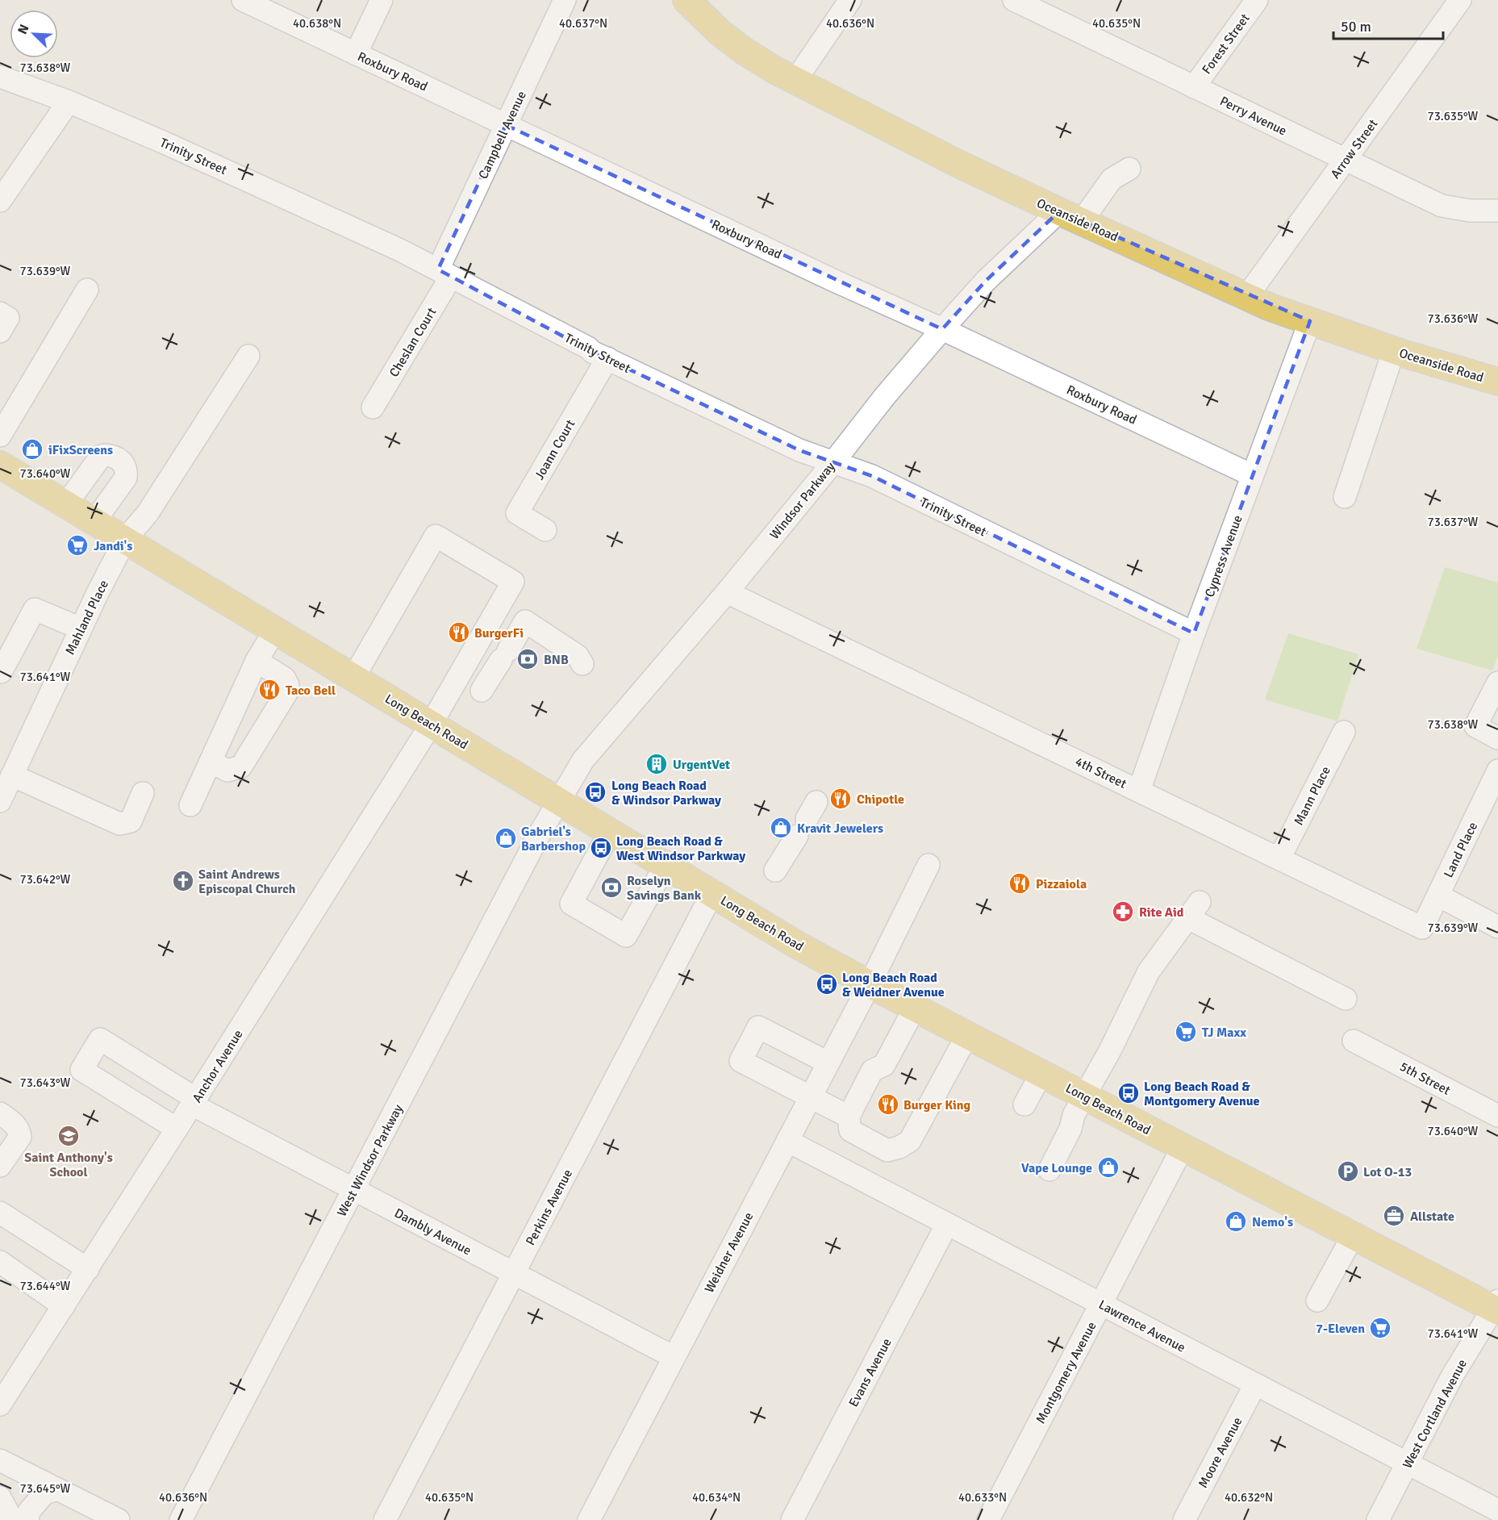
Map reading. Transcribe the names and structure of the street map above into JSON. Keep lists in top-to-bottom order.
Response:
{
  "streets": {
    "main road": ["Oceanside Road", "Long Beach Road"],
    "street": [
      "Forest Street",
      "Roxbury Road",
      "Perry Avenue",
      "Campbell Avenue",
      "Arrow Street",
      "Trinity Street",
      "Cheslan Court",
      "Joann Court",
      "Windsor Parkway",
      "Cypress Avenue",
      "Mahland Place",
      "4th Street",
      "Mann Place",
      "Land Place",
      "Anchor Avenue",
      "5th Street",
      "West Windsor Parkway",
      "Perkins Avenue",
      "Dambly Avenue",
      "Weidner Avenue",
      "Lawrence Avenue",
      "Evans Avenue",
      "Montgomery Avenue",
      "West Cortland Avenue",
      "Moore Avenue"
    ]
  },
  "crossings": [
    ["Forest Street", "Perry Avenue"],
    ["Roxbury Road", "Campbell Avenue"],
    ["Roxbury Road", "Windsor Parkway"],
    ["Roxbury Road", "Cypress Avenue"],
    ["Perry Avenue", "Arrow Street"],
    ["Campbell Avenue", "Trinity Street"],
    ["Campbell Avenue", "Cheslan Court"],
    ["Arrow Street", "Oceanside Road"],
    ["Trinity Street", "Cheslan Court"],
    ["Trinity Street", "Joann Court"],
    ["Trinity Street", "Windsor Parkway"],
    ["Trinity Street", "Cypress Avenue"],
    ["Oceanside Road", "Windsor Parkway"],
    ["Oceanside Road", "Cypress Avenue"],
    ["Windsor Parkway", "Long Beach Road"],
    ["Windsor Parkway", "4th Street"],
    ["Windsor Parkway", "West Windsor Parkway"],
    ["Cypress Avenue", "4th Street"],
    ["Mahland Place", "Long Beach Road"],
    ["Long Beach Road", "Anchor Avenue"],
    ["Long Beach Road", "West Windsor Parkway"],
    ["Long Beach Road", "Perkins Avenue"],
    ["Long Beach Road", "Weidner Avenue"],
    ["Long Beach Road", "Montgomery Avenue"],
    ["Long Beach Road", "West Cortland Avenue"],
    ["4th Street", "Mann Place"],
    ["4th Street", "Land Place"],
    ["Anchor Avenue", "Dambly Avenue"],
    ["West Windsor Parkway", "Dambly Avenue"],
    ["Perkins Avenue", "Dambly Avenue"],
    ["Dambly Avenue", "Weidner Avenue"],
    ["Weidner Avenue", "Lawrence Avenue"],
    ["Lawrence Avenue", "Evans Avenue"],
    ["Lawrence Avenue", "Montgomery Avenue"],
    ["Lawrence Avenue", "West Cortland Avenue"],
    ["Lawrence Avenue", "Moore Avenue"]
  ],
  "places": {
    "shop": [
      "iFixScreens",
      "Kravit Jewelers",
      "Gabriel's Barbershop",
      "Vape Lounge",
      "Nemo's"
    ],
    "supermarket": ["Jandi's", "TJ Maxx", "7-Eleven"],
    "restaurant": [
      "BurgerFi",
      "Taco Bell",
      "Chipotle",
      "Pizzaiola",
      "Burger King"
    ],
    "bank": ["BNB", "Roselyn Savings Bank"],
    "building": ["UrgentVet"],
    "bus stop": [
      "Long Beach Road & Windsor Parkway",
      "Long Beach Road & West Windsor Parkway",
      "Long Beach Road & Weidner Avenue",
      "Long Beach Road & Montgomery Avenue"
    ],
    "church": ["Saint Andrews Episcopal Church"],
    "pharmacy": ["Rite Aid"],
    "school or university": ["Saint Anthony's School"],
    "parking": ["Lot O-13"],
    "office": ["Allstate"]
  },
  "scale_bar": "50 m",
  "north": "top left",
  "coordinates": [
    "40.638°N",
    "40.637°N",
    "40.636°N",
    "40.635°N",
    "73.638°W",
    "73.635°W",
    "73.639°W",
    "73.636°W",
    "73.640°W",
    "73.637°W",
    "73.641°W",
    "73.642°W",
    "73.643°W",
    "73.644°W",
    "73.645°W",
    "40.634°N",
    "40.633°N",
    "40.632°N"
  ]
}
